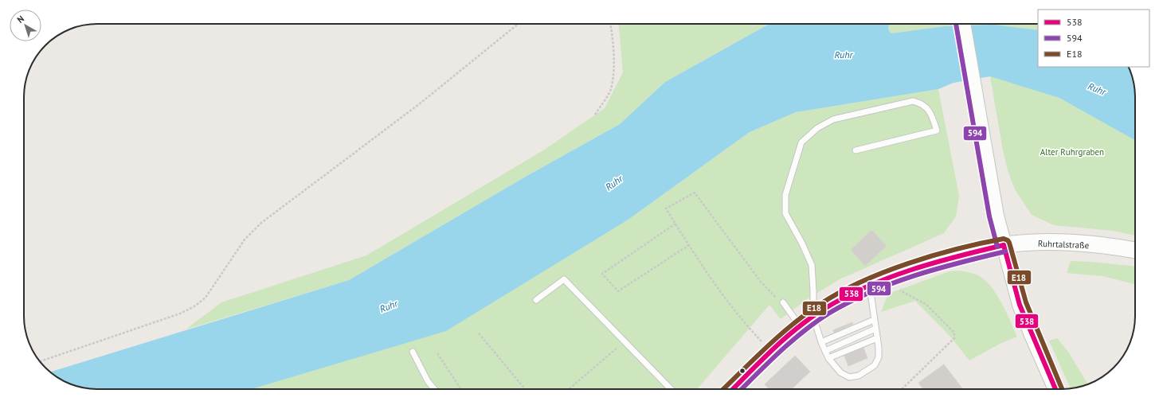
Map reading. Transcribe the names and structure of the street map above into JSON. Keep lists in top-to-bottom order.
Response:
{
  "streets": {
    "main road": ["Ruhrtalstraße"]
  },
  "water": ["Ruhr"],
  "parks": ["Alter Ruhrgraben"],
  "lines": ["transit line 594", "transit line E18", "transit line 538"],
  "legend": ["538", "594", "E18"],
  "north": "top left"
}
